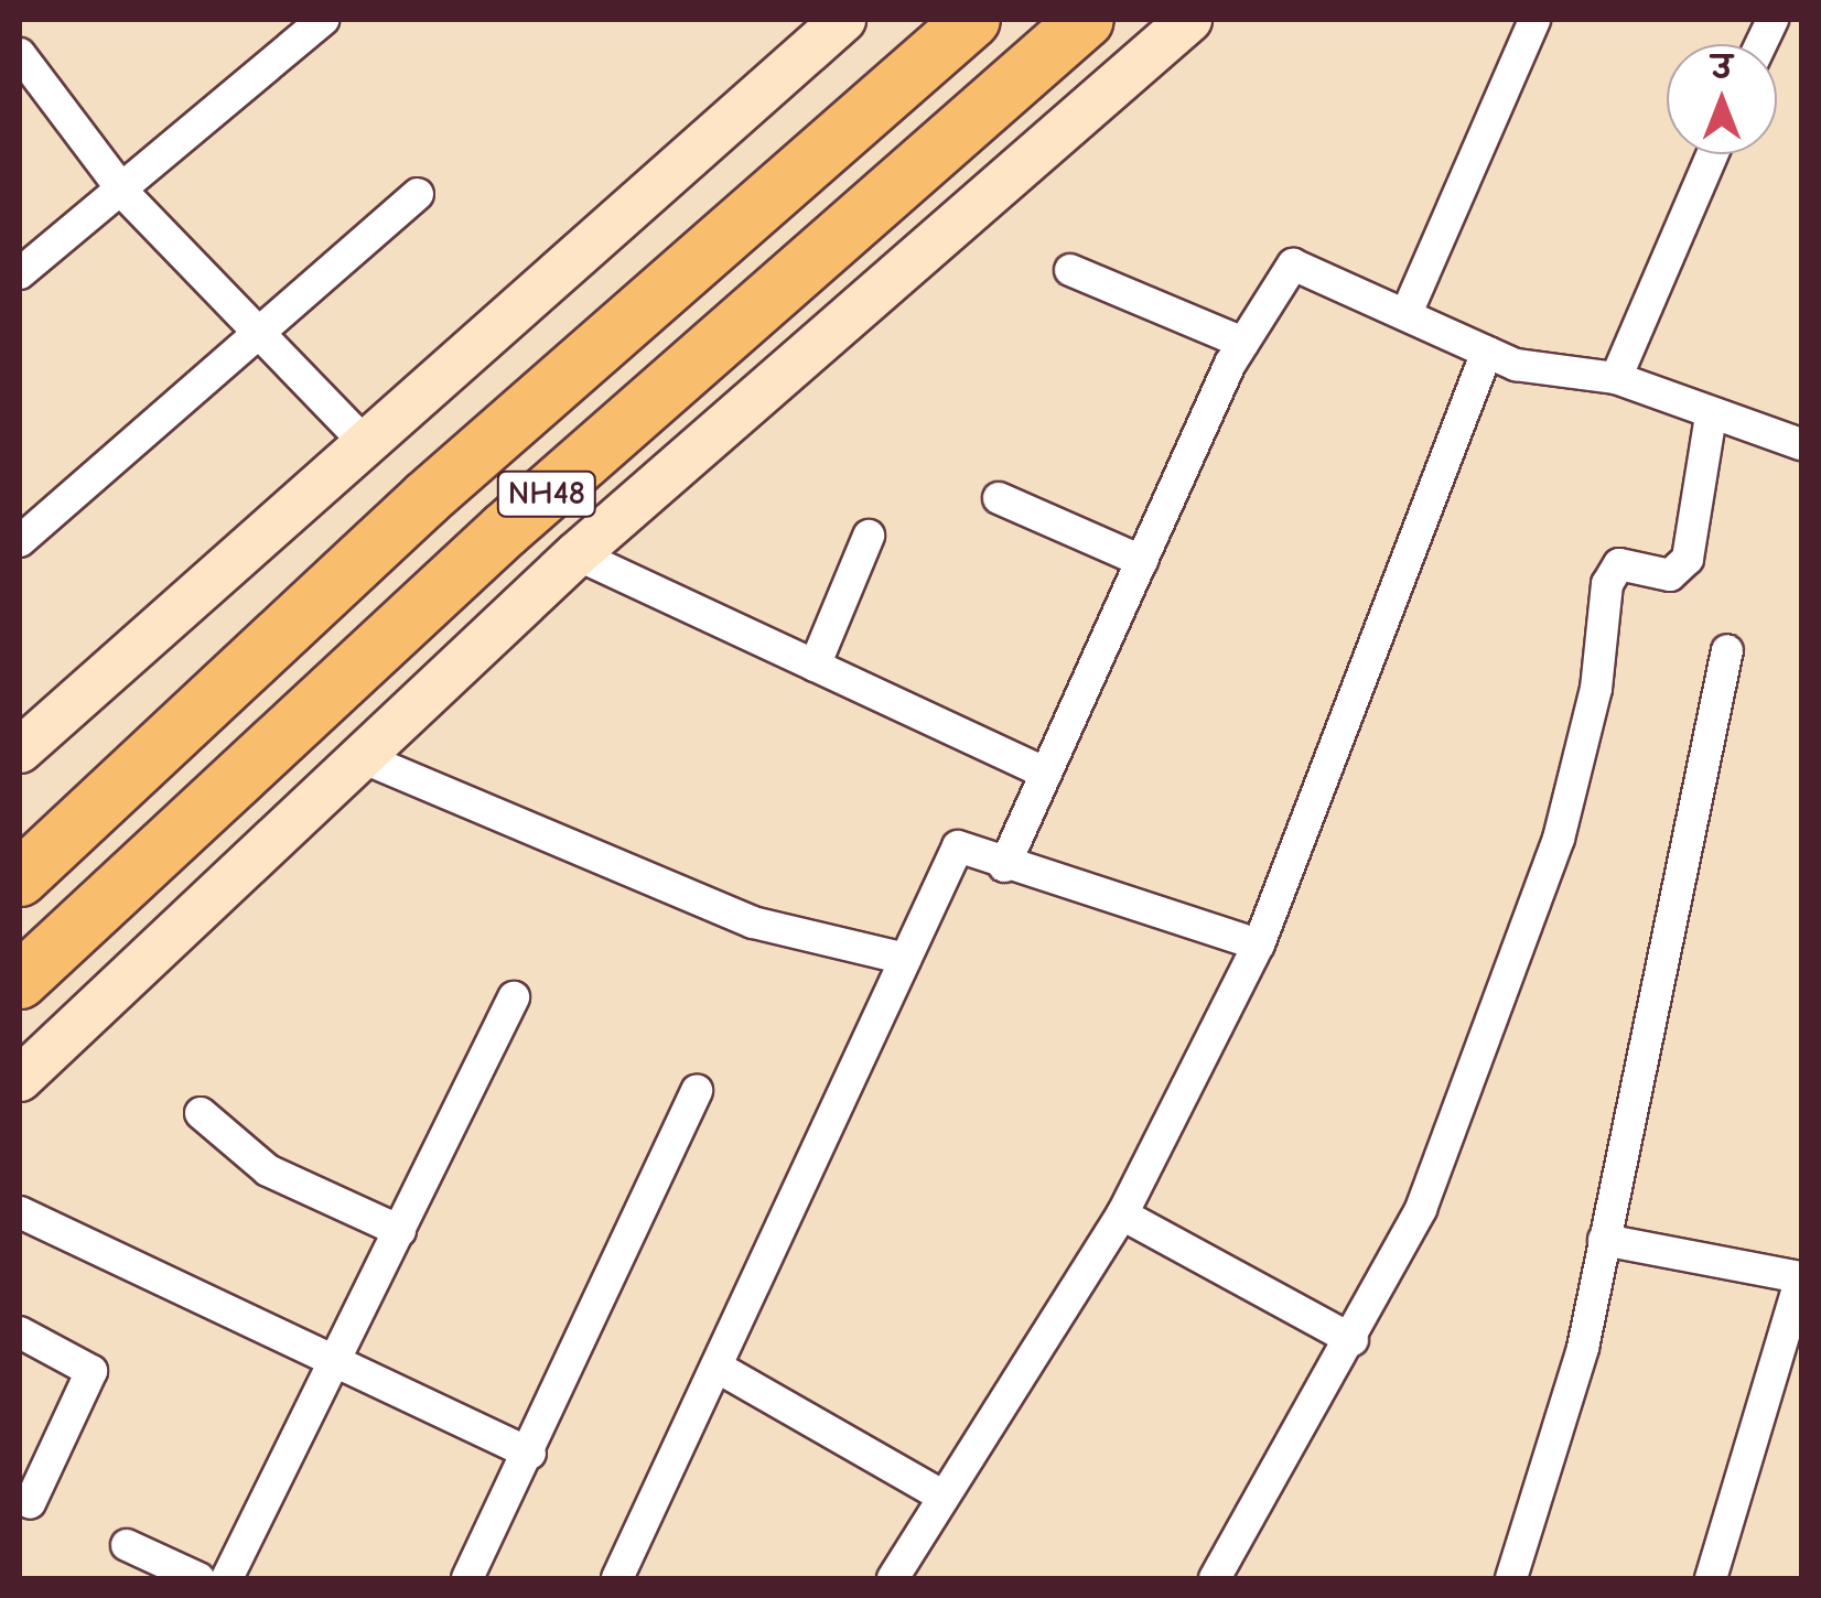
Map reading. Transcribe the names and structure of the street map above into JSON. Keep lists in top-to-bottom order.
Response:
{
  "streets": {
    "highway": ["NH48"]
  },
  "north": "top"
}
